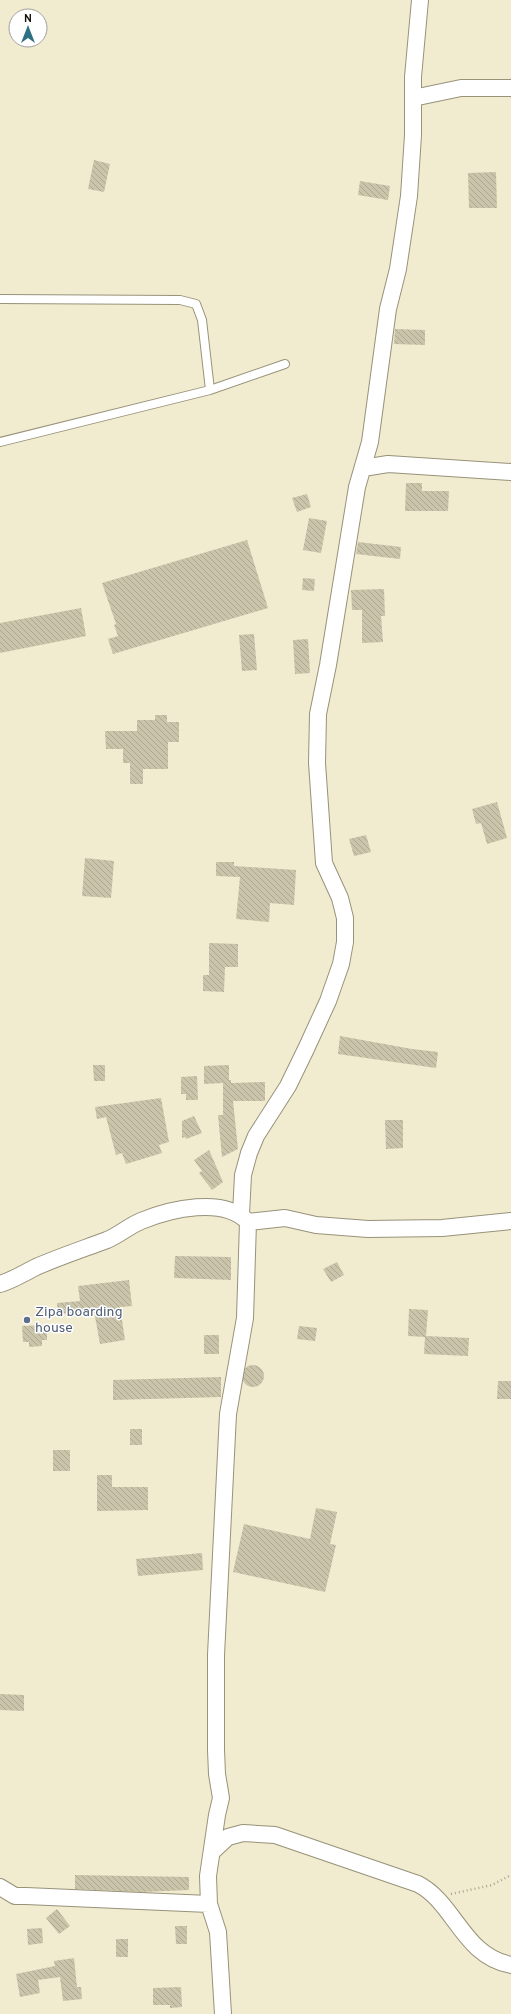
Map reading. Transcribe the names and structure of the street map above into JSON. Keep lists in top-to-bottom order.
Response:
{
  "places": ["Zipa boarding house"],
  "north": "top"
}
